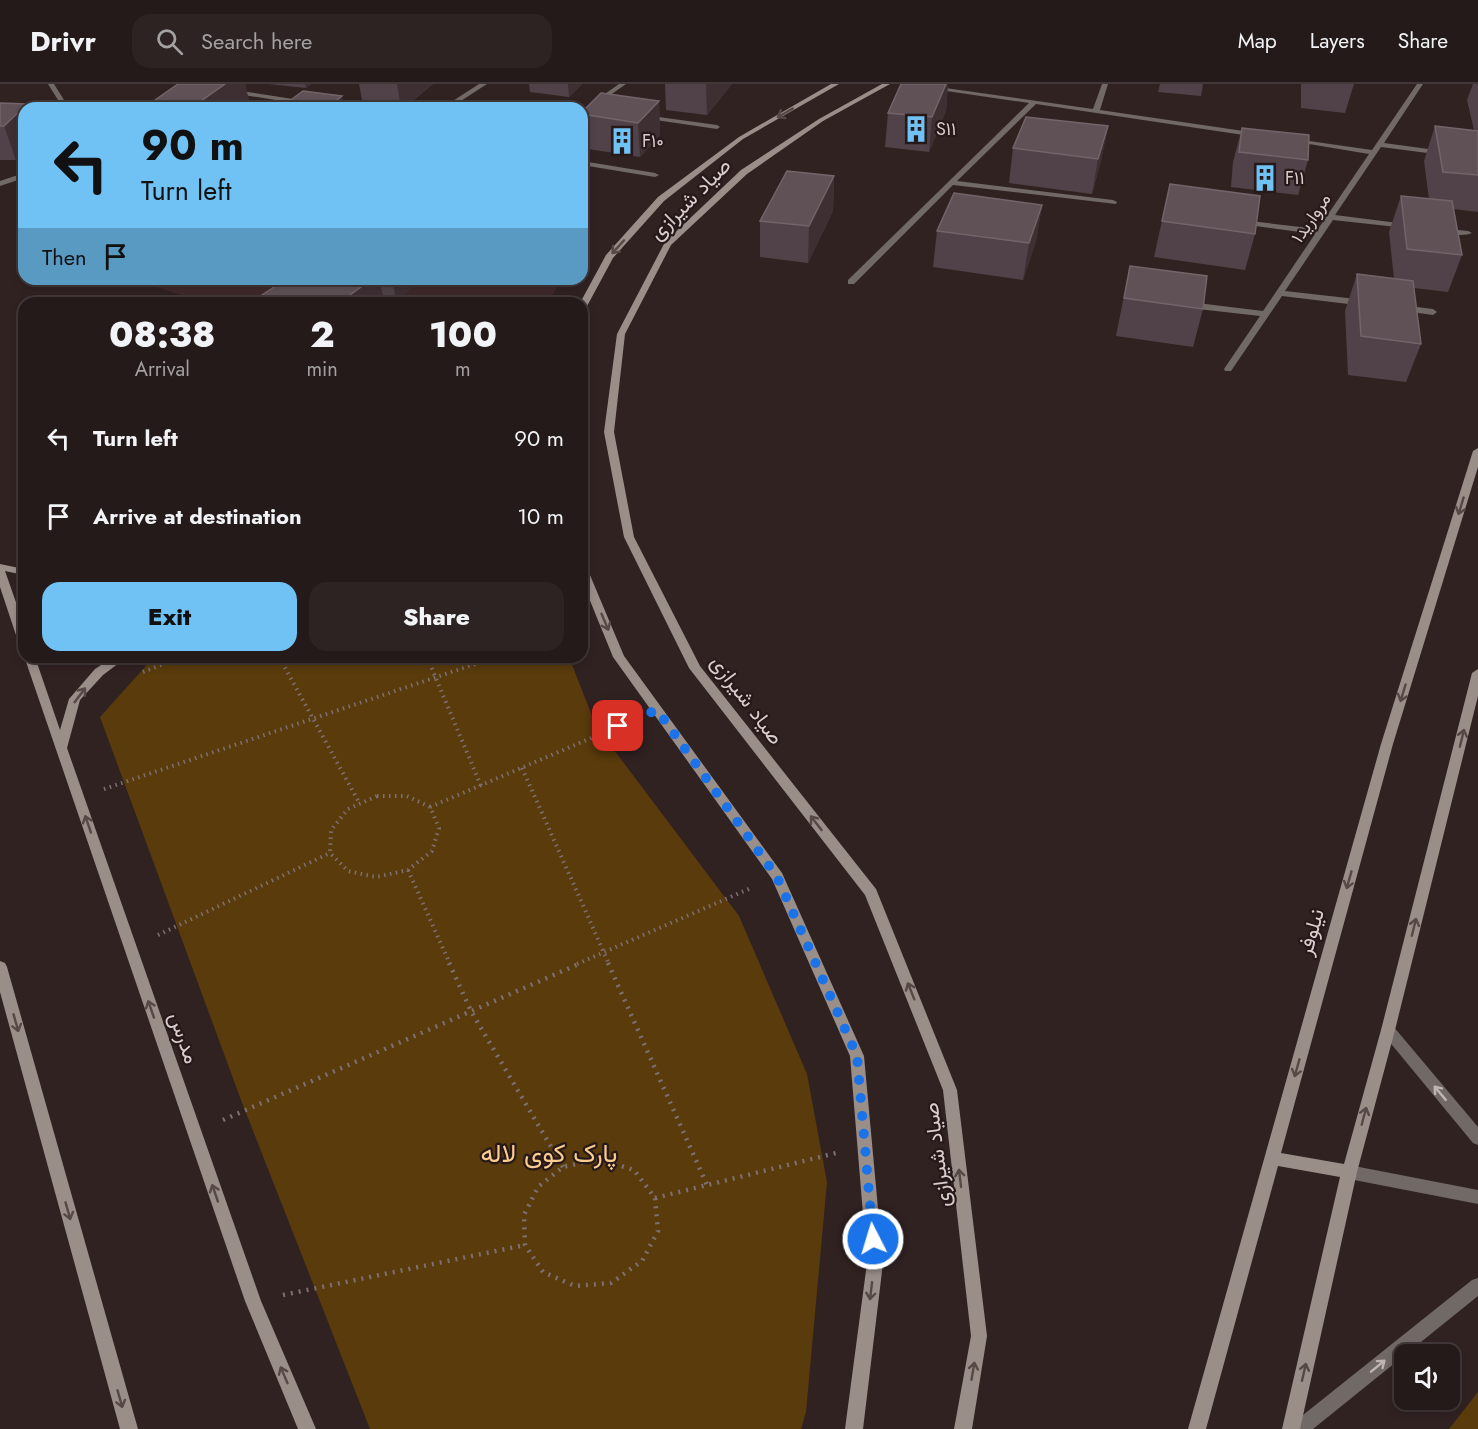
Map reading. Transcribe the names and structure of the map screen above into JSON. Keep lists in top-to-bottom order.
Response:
{
  "streets": {
    "street": [
      "صیاد شیرازی",
      "مروارید۱",
      "نیلوفر",
      "مدرس"
    ]
  },
  "one_way": ["مدرس"],
  "parks": ["پارک کوی لاله"],
  "places": {
    "building": ["S۱۱", "F۱۰", "F۱۱"]
  },
  "page": {
    "header": "Drivr",
    "search": "Search here",
    "nav": ["Map", "Layers", "Share"],
    "turn": ["90 m", "Turn left"],
    "then": "Then",
    "eta": [
      "08:38",
      "Arrival",
      "2",
      "min",
      "100",
      "m"
    ],
    "list": [
      {
        "name": "Turn left",
        "value": "90 m"
      },
      {
        "name": "Arrive at destination",
        "value": "10 m"
      }
    ],
    "buttons": ["Exit", "Share"]
  }
}
